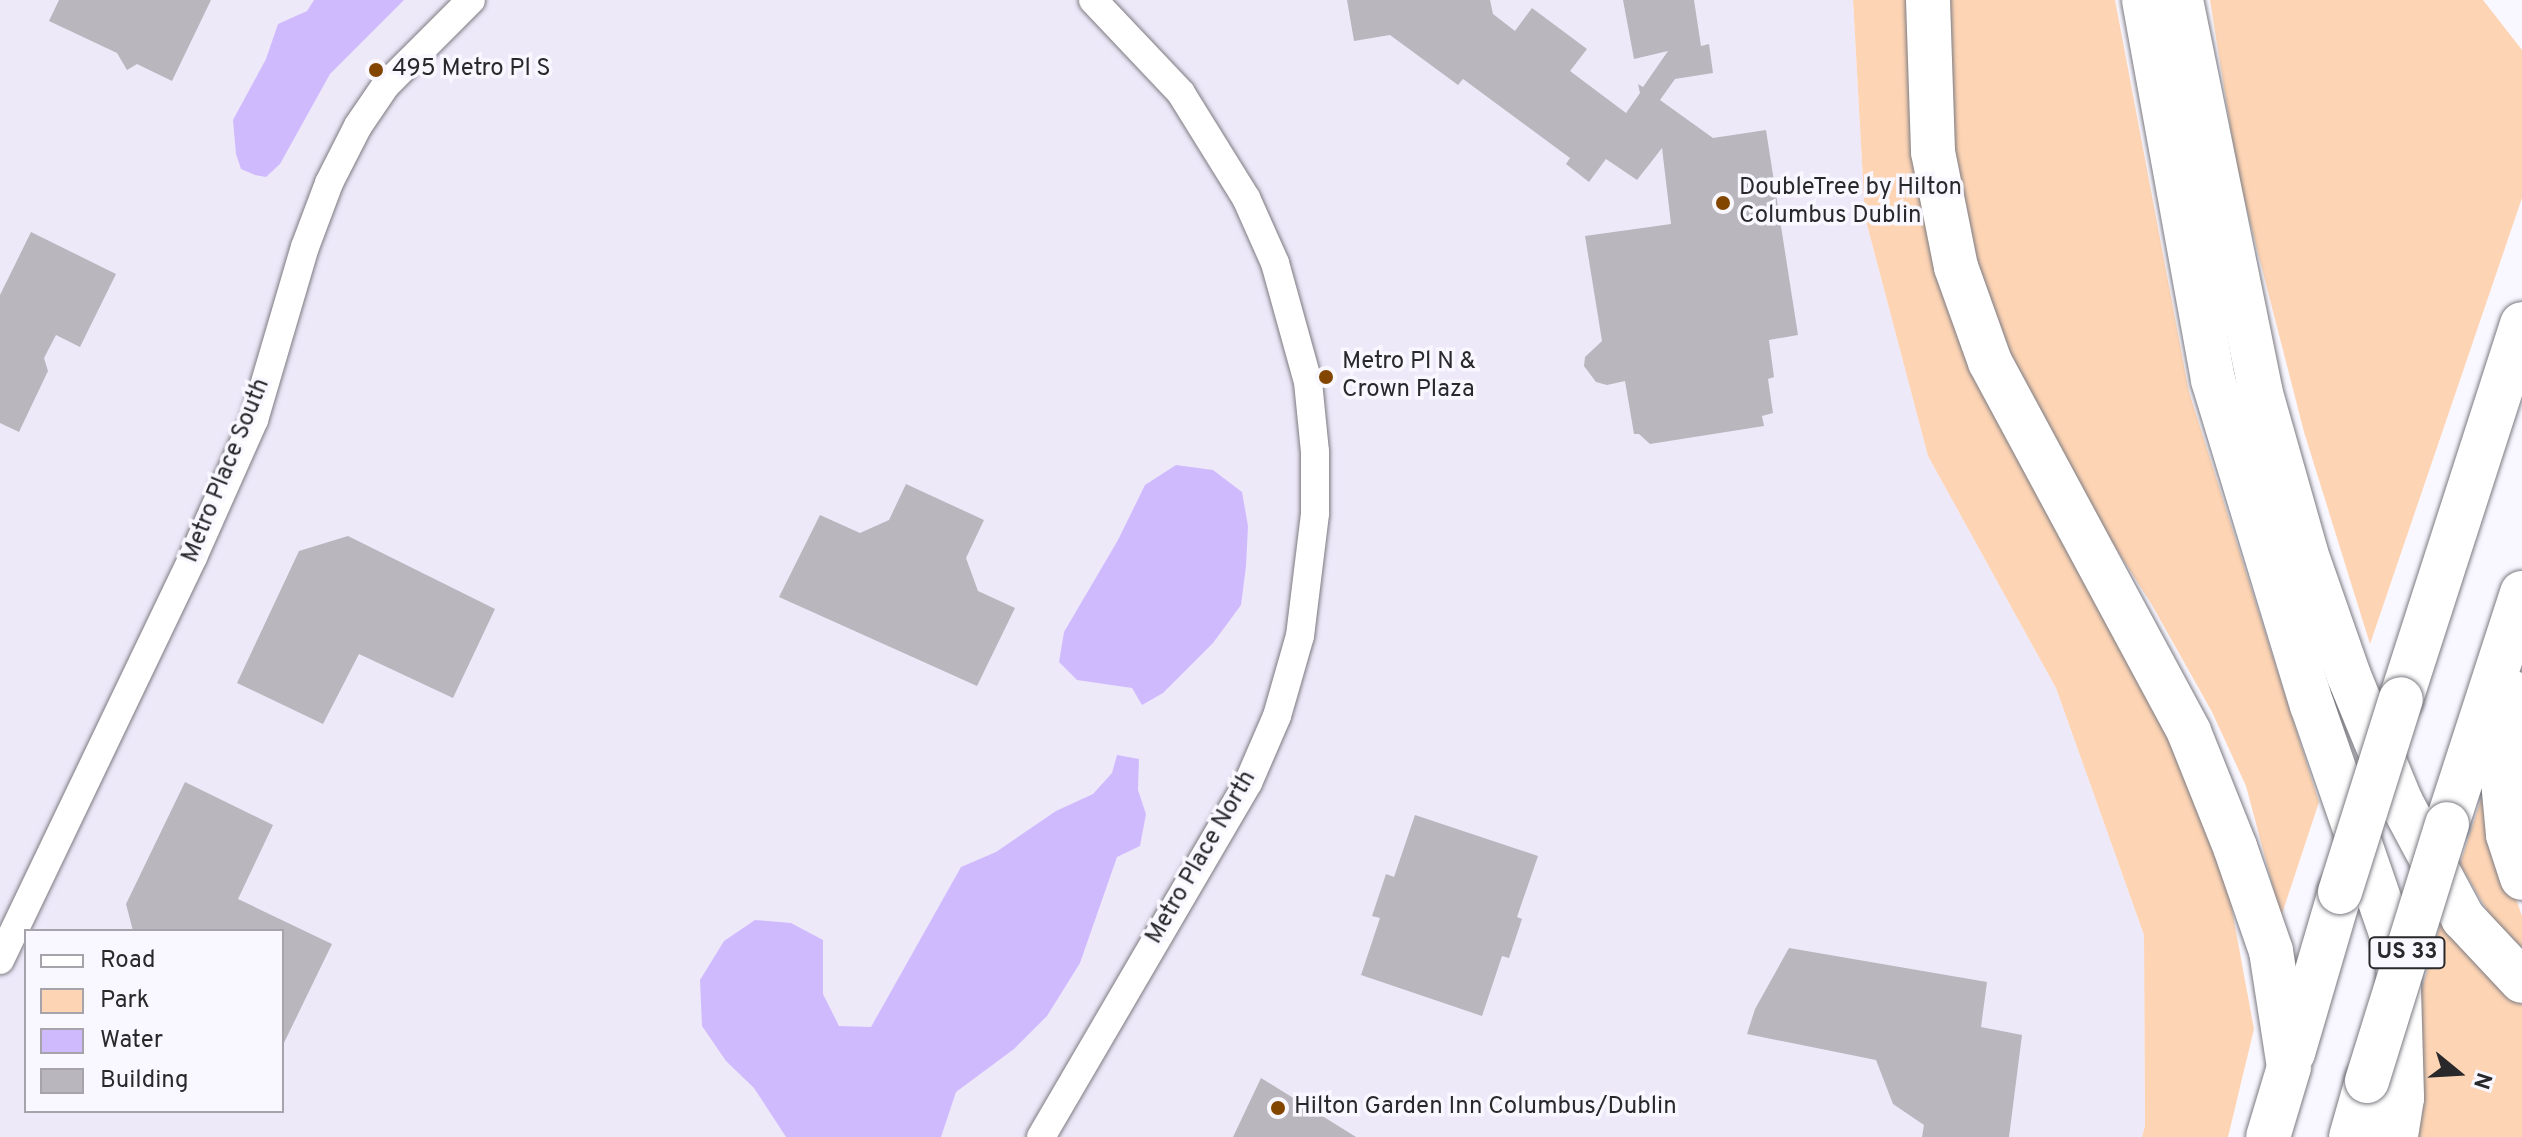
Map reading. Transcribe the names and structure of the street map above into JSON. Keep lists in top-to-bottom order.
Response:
{
  "streets": {
    "main road": ["US 33"],
    "street": ["Metro Place South", "Metro Place North"]
  },
  "places": [
    "495 Metro Pl S",
    "DoubleTree by Hilton Columbus Dublin",
    "Metro Pl N & Crown Plaza",
    "Hilton Garden Inn Columbus/Dublin"
  ],
  "legend": [
    "Road",
    "Park",
    "Water",
    "Building"
  ],
  "north": "right"
}
